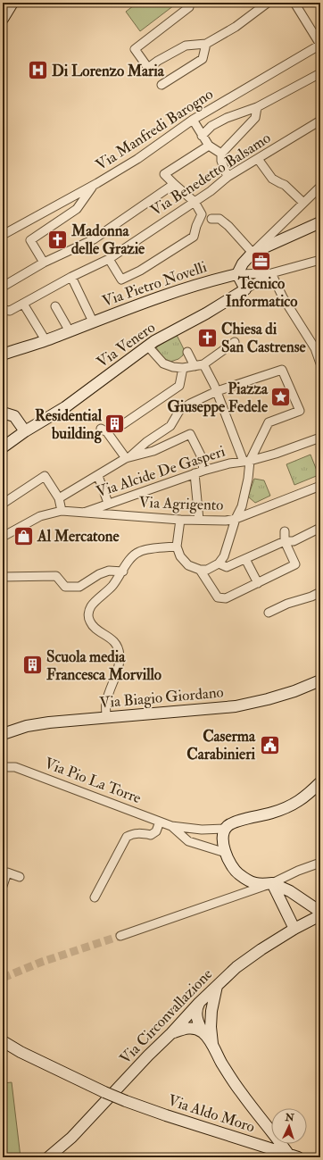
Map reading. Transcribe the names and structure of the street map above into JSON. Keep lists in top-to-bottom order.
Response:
{
  "streets": {
    "street": [
      "Via Manfredi Barogno",
      "Via Benedetto Balsamo",
      "Via Pietro Novelli",
      "Via Venero",
      "Via Alcide De Gasperi",
      "Via Agrigento",
      "Via Biagio Giordano",
      "Via Pio La Torre",
      "Via Circonvallazione",
      "Via Aldo Moro"
    ]
  },
  "crossings": [
    ["Via Pietro Novelli", "Via Venero"],
    ["Via Alcide De Gasperi", "Via Agrigento"]
  ],
  "places": {
    "hospital": ["Di Lorenzo Maria"],
    "church": ["Madonna delle Grazie", "Chiesa di San Castrense"],
    "office": ["Tecnico Informatico"],
    "place": ["Piazza Giuseppe Fedele"],
    "building": ["Residential building", "Scuola media Francesca Morvillo"],
    "shop": ["Al Mercatone"],
    "public building": ["Caserma Carabinieri"]
  },
  "north": "top"
}
